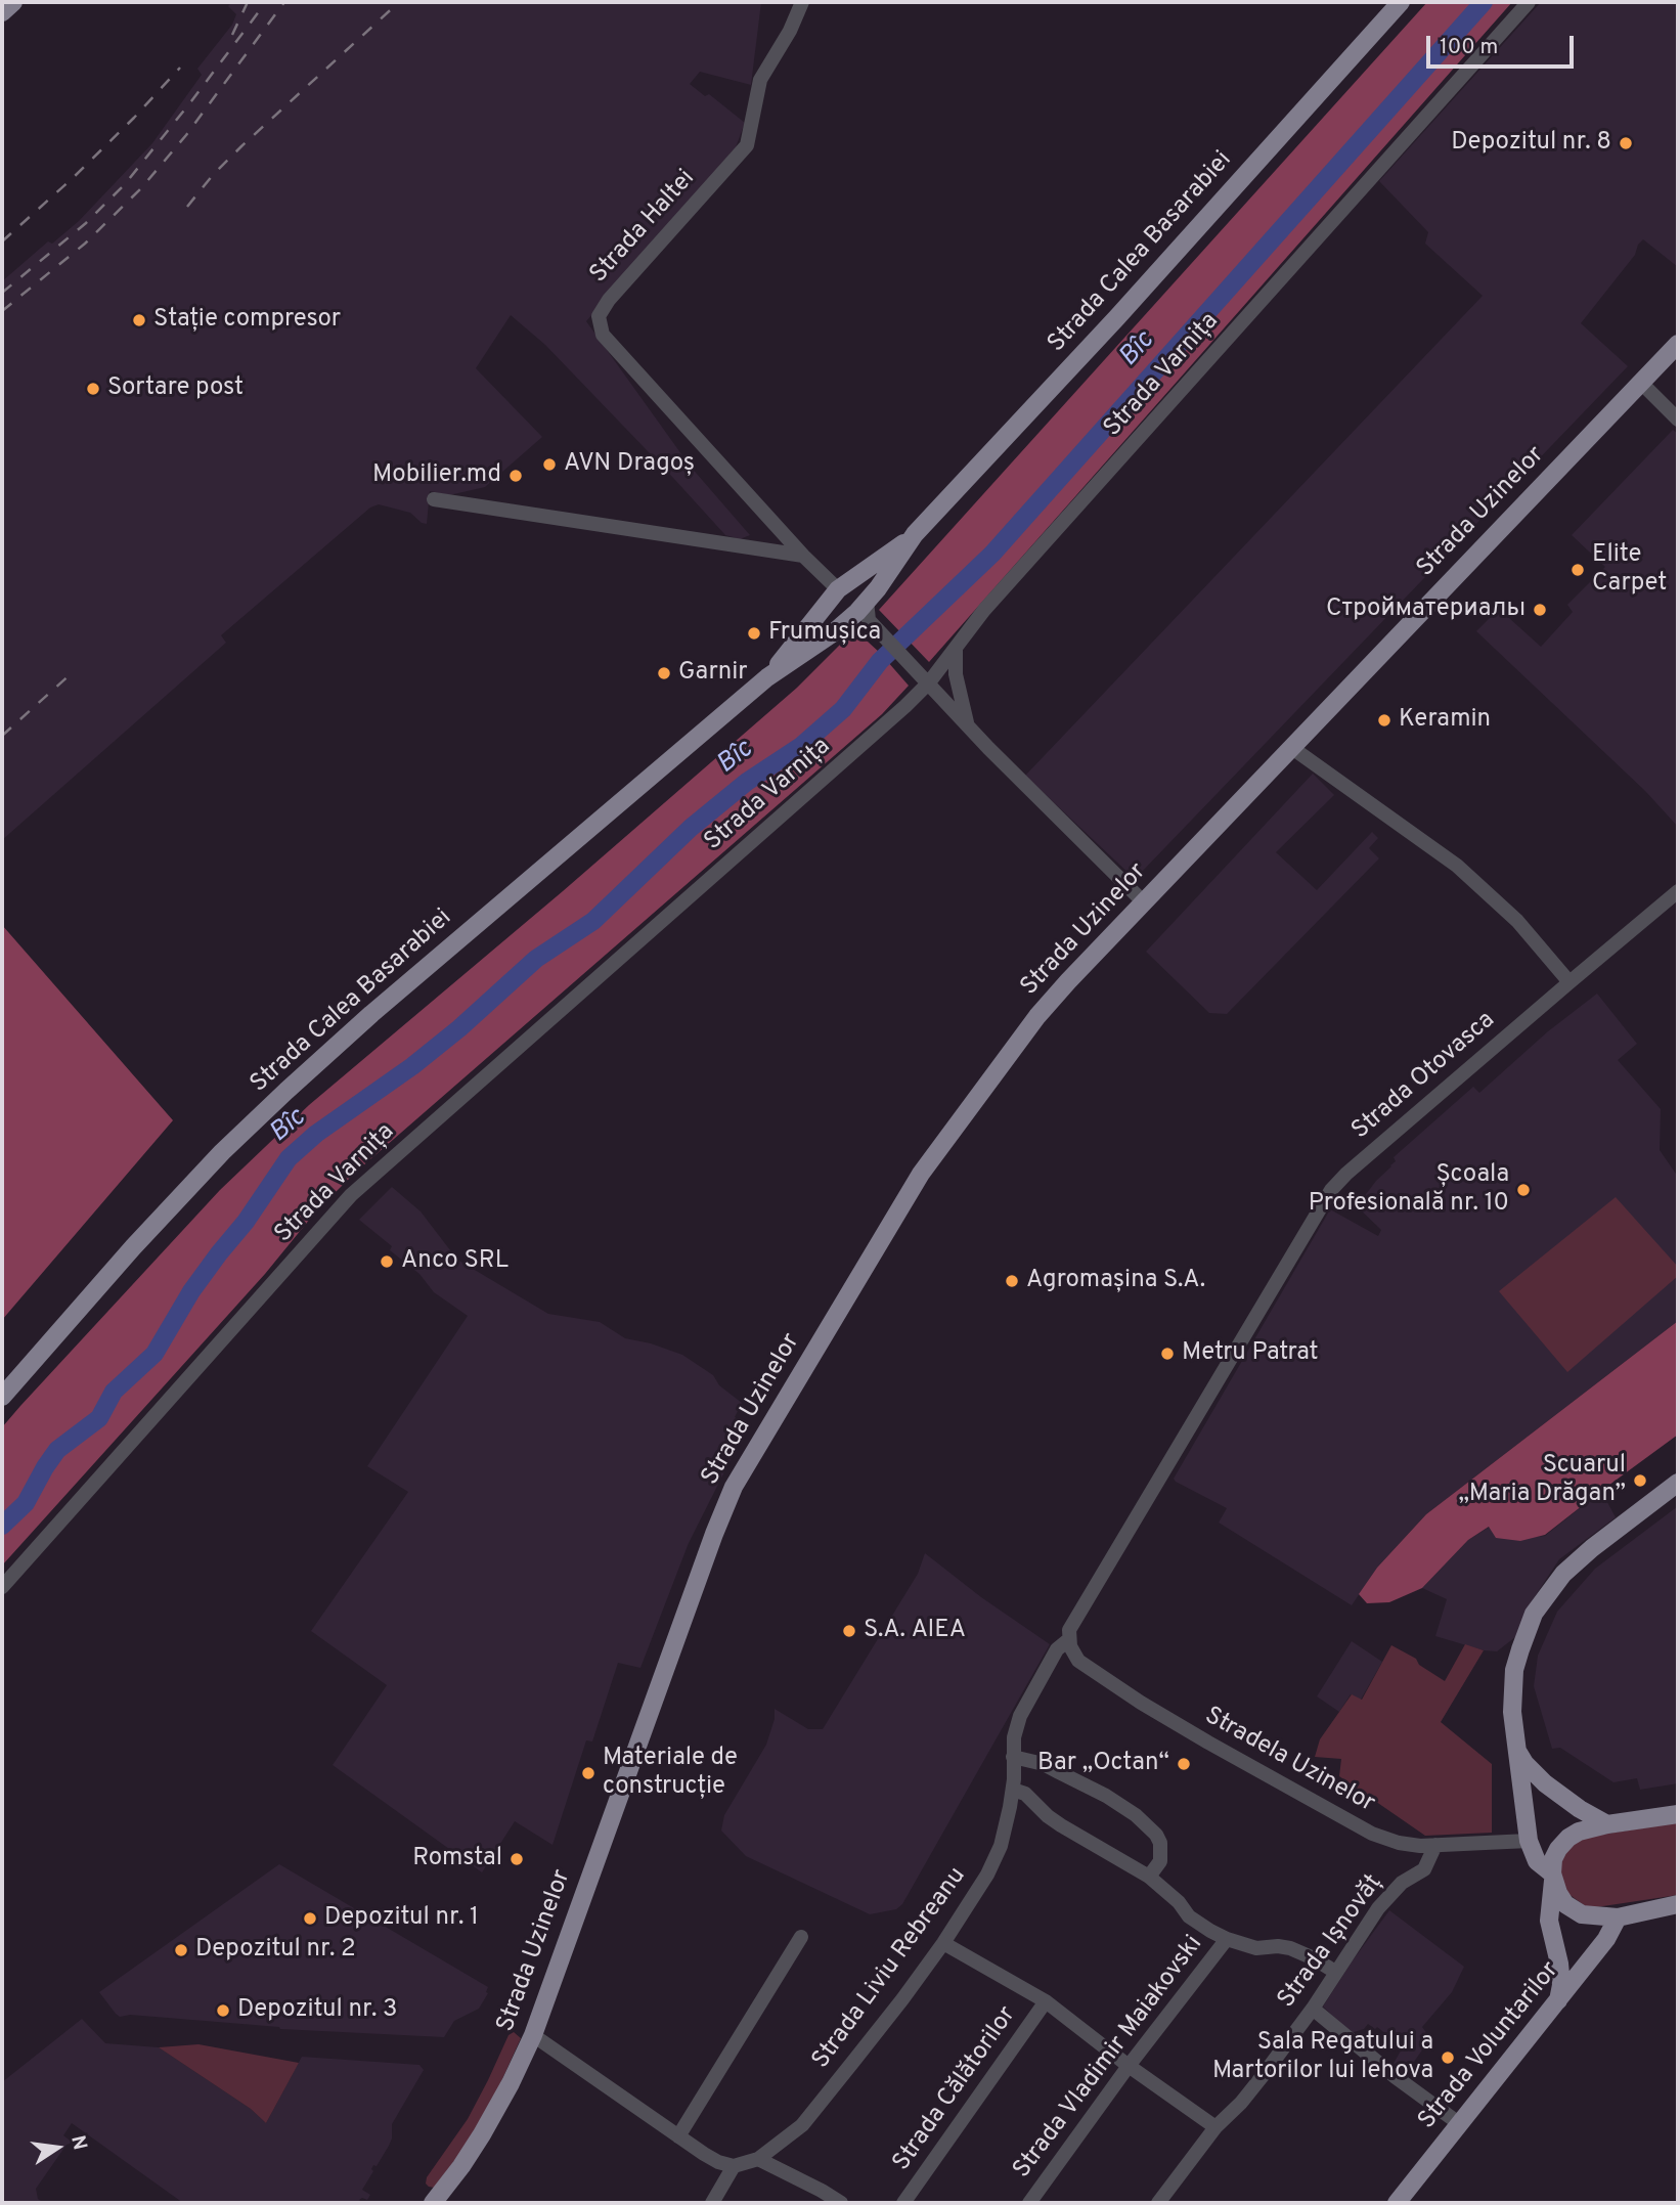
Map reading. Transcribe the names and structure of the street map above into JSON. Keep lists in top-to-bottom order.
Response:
{
  "streets": {
    "main road": ["Strada Calea Basarabiei", "Strada Uzinelor", "Strada Voluntarilor"],
    "street": [
      "Strada Haltei",
      "Strada Varnița",
      "Strada Otovasca",
      "Stradela Uzinelor",
      "Strada Ișnovăț",
      "Strada Liviu Rebreanu",
      "Strada Vladimir Maiakovski",
      "Strada Călătorilor"
    ]
  },
  "crossings": [
    ["Strada Haltei", "Strada Calea Basarabiei"],
    ["Strada Otovasca", "Stradela Uzinelor"],
    ["Strada Otovasca", "Strada Liviu Rebreanu"],
    ["Stradela Uzinelor", "Strada Ișnovăț"],
    ["Stradela Uzinelor", "Strada Liviu Rebreanu"]
  ],
  "water": ["Bîc"],
  "places": [
    "Depozitul nr. 8",
    "Stație compresor",
    "Sortare post",
    "AVN Dragoș",
    "Mobilier.md",
    "Elite Carpet",
    "Стройматериалы",
    "Frumușica",
    "Garnir",
    "Keramin",
    "Școala Profesională nr. 10",
    "Anco SRL",
    "Agromașina S.A.",
    "Metru Patrat",
    "Scuarul „Maria Drăgan”",
    "S.A. AIEA",
    "Bar „Octan“",
    "Materiale de construcție",
    "Romstal",
    "Depozitul nr. 1",
    "Depozitul nr. 2",
    "Depozitul nr. 3",
    "Sala Regatului a Martorilor lui Iehova"
  ],
  "scale_bar": "100 m",
  "north": "right"
}
